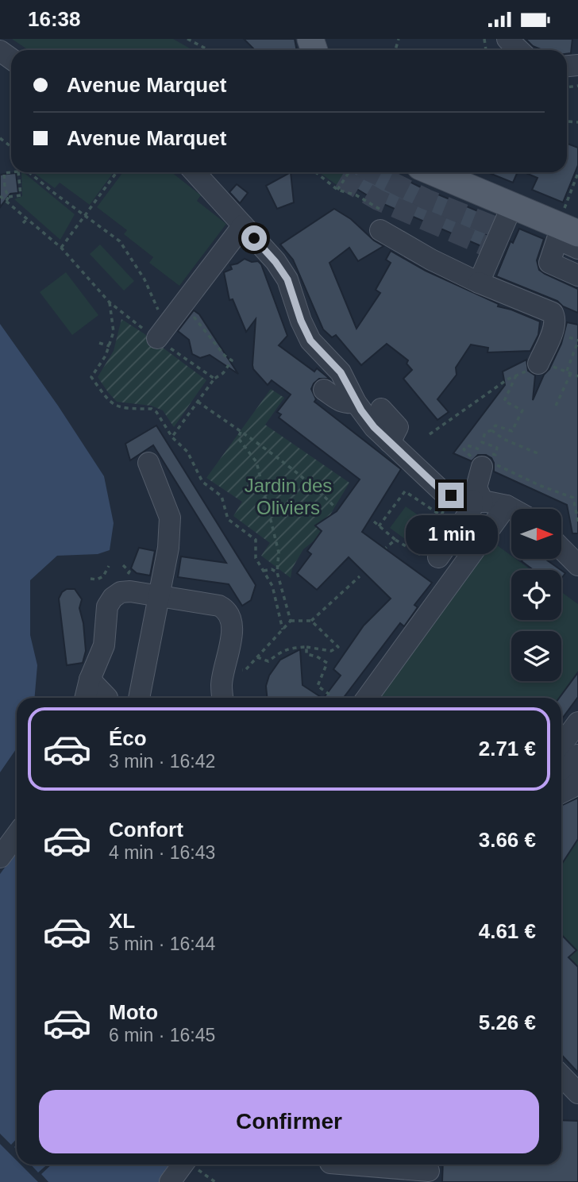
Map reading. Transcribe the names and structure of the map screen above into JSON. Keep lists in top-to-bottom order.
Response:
{
  "parks": ["Jardin des Oliviers"],
  "north": "right",
  "page": {
    "status": "16:38",
    "banner": ["Avenue Marquet", "Avenue Marquet"],
    "bubble": "1 min",
    "list": [
      {
        "name": "Éco",
        "note": "3 min · 16:42",
        "value": "2.71 €"
      },
      {
        "name": "Confort",
        "note": "4 min · 16:43",
        "value": "3.66 €"
      },
      {
        "name": "XL",
        "note": "5 min · 16:44",
        "value": "4.61 €"
      },
      {
        "name": "Moto",
        "note": "6 min · 16:45",
        "value": "5.26 €"
      }
    ],
    "buttons": "Confirmer"
  }
}
